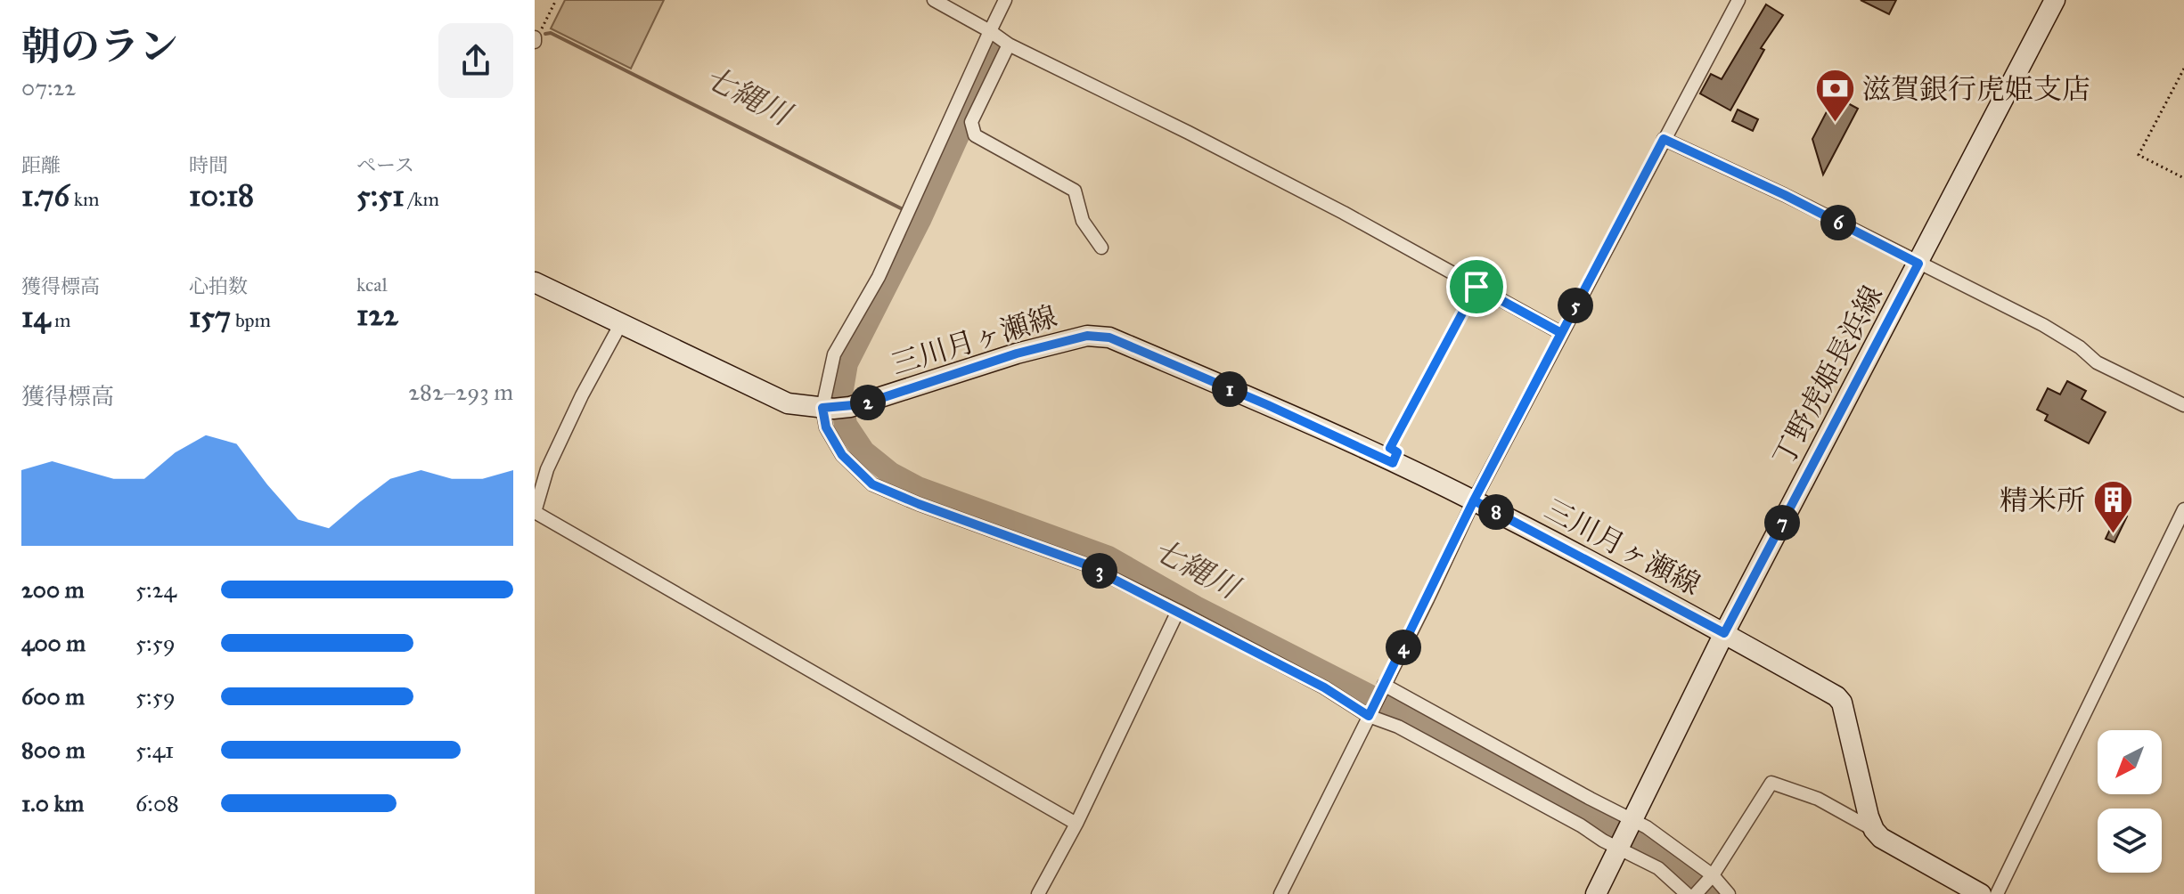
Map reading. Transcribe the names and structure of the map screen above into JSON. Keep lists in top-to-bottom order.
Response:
{
  "streets": {
    "main road": ["三川月ヶ瀬線", "丁野虎姫長浜線"]
  },
  "crossings": [
    ["三川月ヶ瀬線", "丁野虎姫長浜線"]
  ],
  "water": ["七縄川"],
  "places": {
    "bank": ["滋賀銀行虎姫支店"],
    "building": ["精米所"]
  },
  "north": "bottom left",
  "page": {
    "heading": ["朝のラン", "07:22"],
    "stats": [
      ["距離", "1.76 km"],
      ["時間", "10:18"],
      ["ペース", "5:51 /km"],
      ["獲得標高", "14 m"],
      ["心拍数", "157 bpm"],
      ["kcal", "122"]
    ],
    "pins": [
      "6",
      "5",
      "1",
      "2",
      "8",
      "7",
      "3",
      "4"
    ],
    "chart": ["獲得標高", "282–293 m"],
    "list": [
      {
        "name": "200 m",
        "note": "5:24"
      },
      {
        "name": "400 m",
        "note": "5:59"
      },
      {
        "name": "600 m",
        "note": "5:59"
      },
      {
        "name": "800 m",
        "note": "5:41"
      },
      {
        "name": "1.0 km",
        "note": "6:08"
      }
    ]
  }
}
